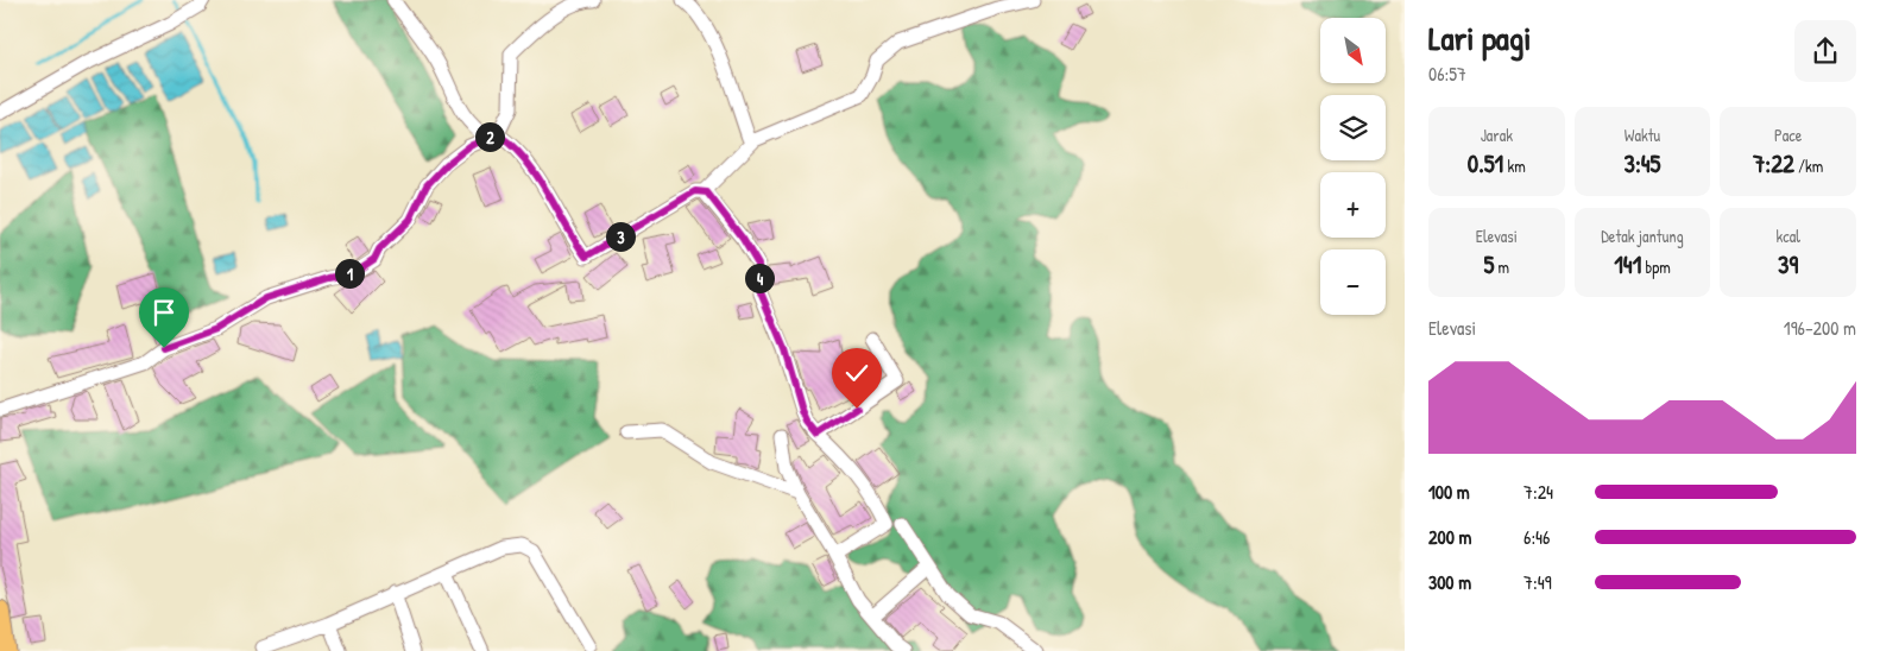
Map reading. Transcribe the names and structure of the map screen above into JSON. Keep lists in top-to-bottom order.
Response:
{
  "north": "bottom right",
  "page": {
    "heading": ["Lari pagi", "06:57"],
    "map_buttons": ["+", "−"],
    "stats": [
      ["Jarak", "0.51 km"],
      ["Waktu", "3:45"],
      ["Pace", "7:22 /km"],
      ["Elevasi", "5 m"],
      ["Detak jantung", "141 bpm"],
      ["kcal", "39"]
    ],
    "pins": [
      "2",
      "3",
      "1",
      "4"
    ],
    "chart": ["Elevasi", "196–200 m"],
    "list": [
      {
        "name": "100 m",
        "note": "7:24"
      },
      {
        "name": "200 m",
        "note": "6:46"
      },
      {
        "name": "300 m",
        "note": "7:49"
      }
    ]
  }
}
